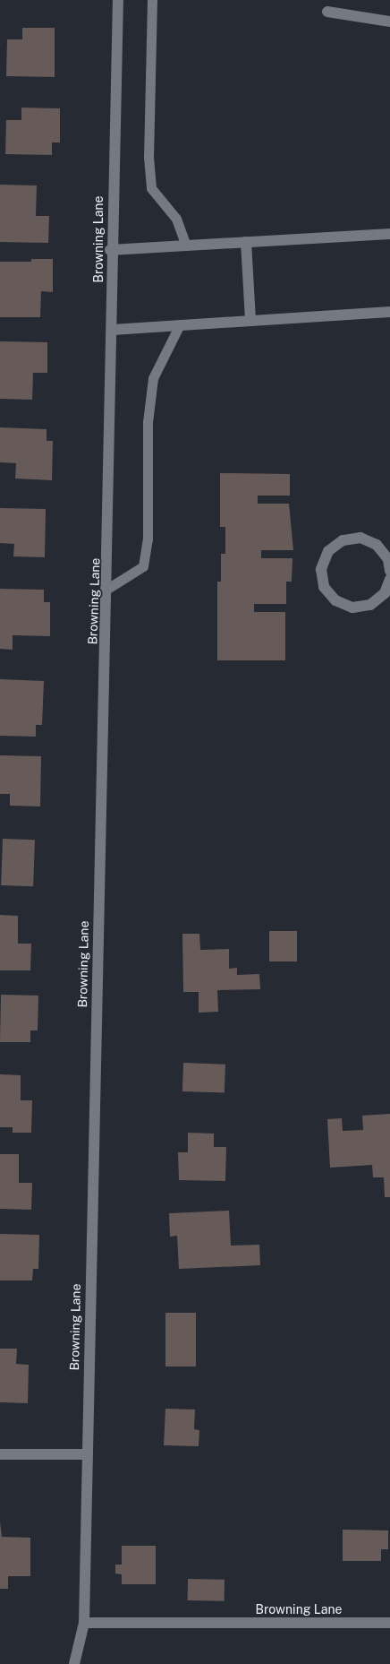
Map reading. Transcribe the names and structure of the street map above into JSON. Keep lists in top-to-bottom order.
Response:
{
  "streets": {
    "street": ["Browning Lane"]
  }
}
